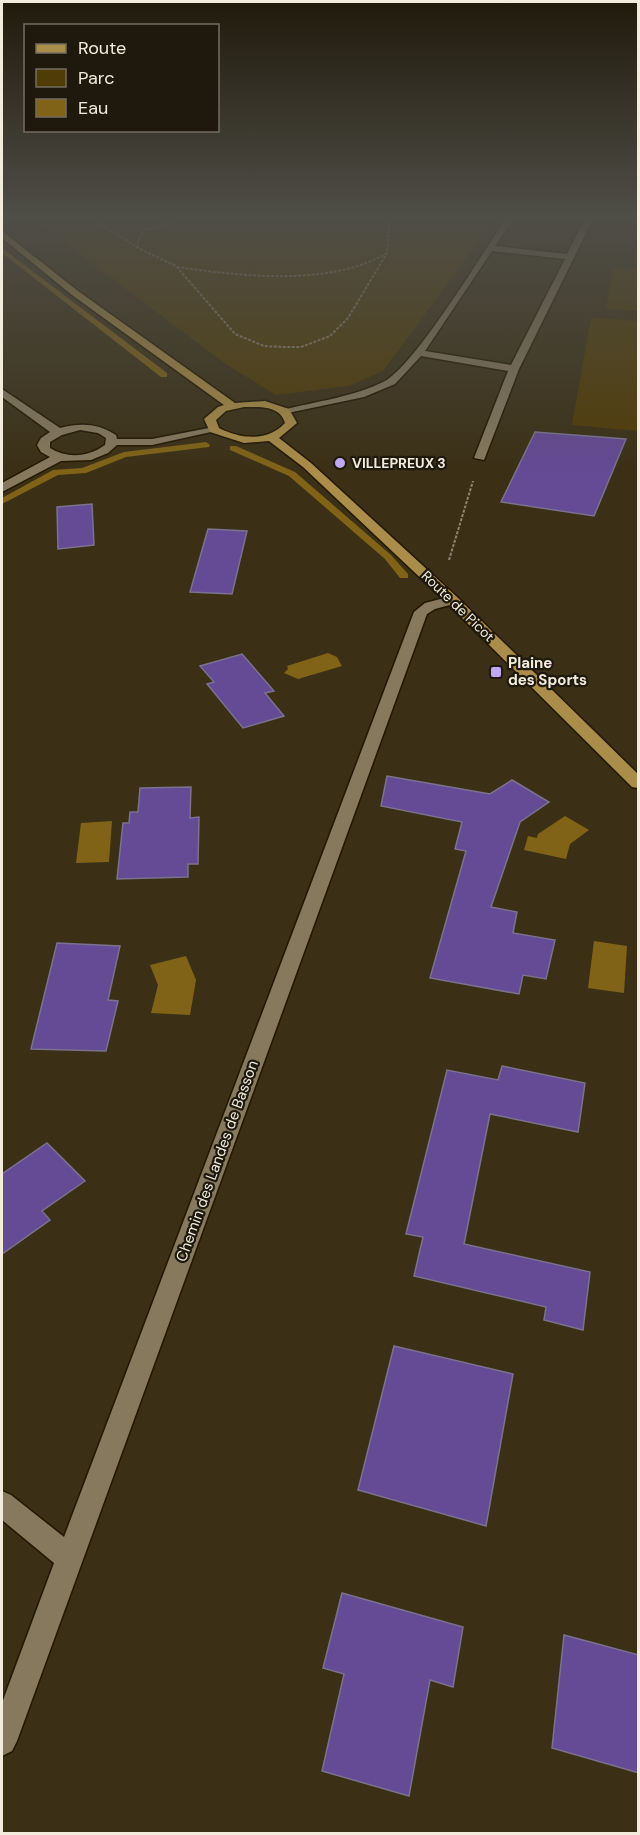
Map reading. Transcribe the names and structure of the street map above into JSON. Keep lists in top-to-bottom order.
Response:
{
  "streets": {
    "main road": ["Route de Picot"],
    "street": ["Chemin des Landes de Basson"]
  },
  "crossings": [
    ["Route de Picot", "Chemin des Landes de Basson"]
  ],
  "places": {
    "other": ["VILLEPREUX 3"],
    "transit": ["Plaine des Sports"]
  },
  "legend": ["Route", "Parc", "Eau"]
}
